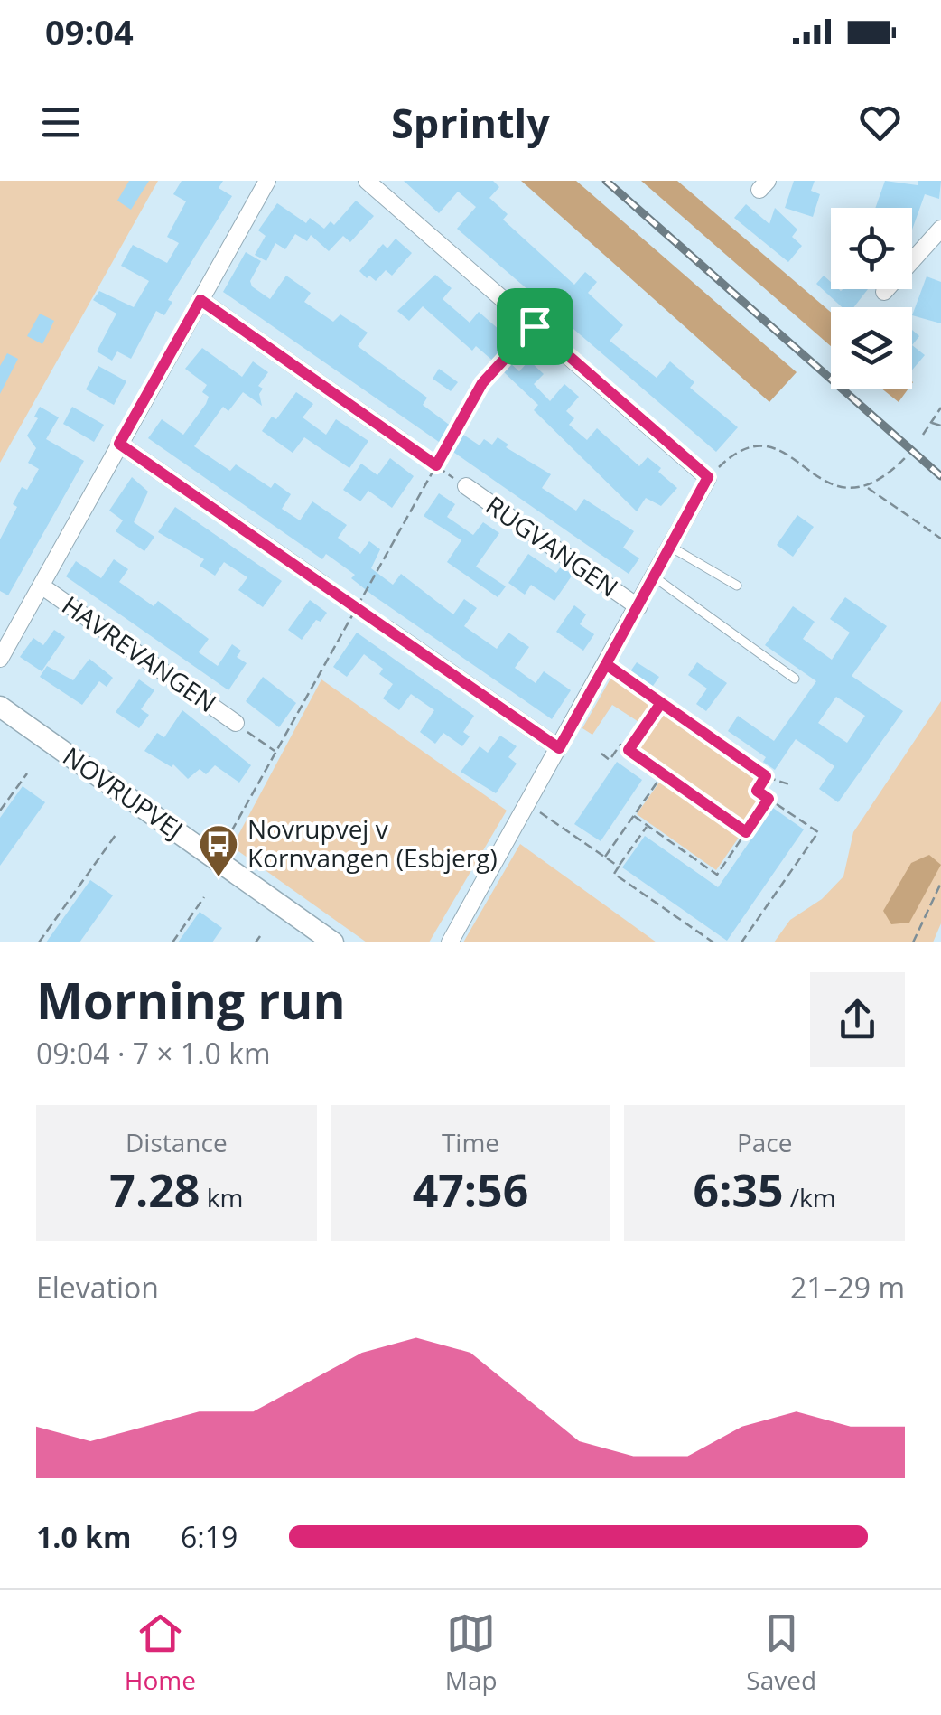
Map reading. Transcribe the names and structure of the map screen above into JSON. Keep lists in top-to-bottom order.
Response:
{
  "streets": {
    "street": ["RUGVANGEN", "HAVREVANGEN", "NOVRUPVEJ"]
  },
  "places": {
    "bus stop": ["Novrupvej v Kornvangen (Esbjerg)"]
  },
  "page": {
    "status": "09:04",
    "header": "Sprintly",
    "heading": ["Morning run", "09:04 · 7 × 1.0 km"],
    "stats": [
      ["Distance", "7.28 km"],
      ["Time", "47:56"],
      ["Pace", "6:35 /km"]
    ],
    "chart": ["Elevation", "21–29 m"],
    "list": [
      {
        "name": "1.0 km",
        "note": "6:19"
      }
    ],
    "tabs": ["Home", "Map", "Saved"]
  }
}
